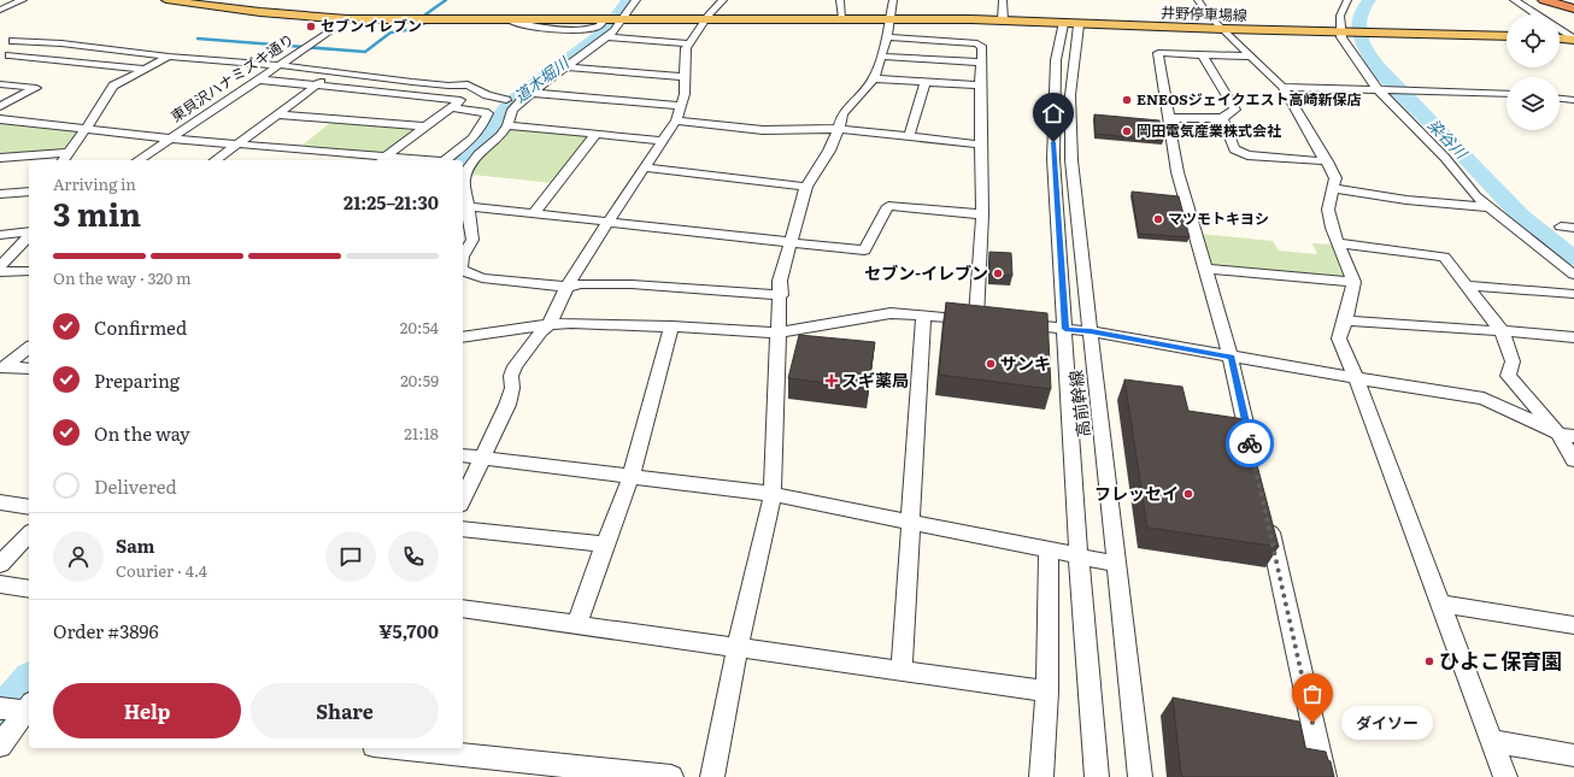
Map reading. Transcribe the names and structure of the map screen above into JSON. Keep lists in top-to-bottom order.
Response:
{
  "streets": {
    "main road": ["井野停車場線"],
    "street": ["東貝沢ハナミズキ通り", "高前幹線"]
  },
  "crossings": [
    ["井野停車場線", "東貝沢ハナミズキ通り"],
    ["井野停車場線", "高前幹線"]
  ],
  "water": ["道木堀川", "染谷川"],
  "places": {
    "other": [
      "セブンイレブン",
      "ENEOSジェイクエスト高崎新保店",
      "岡田電気産業株式会社",
      "マツモトキヨシ",
      "セブン-イレブン",
      "サンキ",
      "フレッセイ",
      "ひよこ保育園",
      "ダイソー"
    ],
    "health": ["スギ薬局"]
  },
  "page": {
    "heading": ["3 min", "Arriving in", "21:25–21:30"],
    "panel": [
      "Sam",
      "Courier · 4.4",
      "Order #3896",
      "¥5,700"
    ],
    "bar": "On the way · 320 m",
    "list": [
      ["Confirmed", "20:54"],
      ["Preparing", "20:59"],
      ["On the way", "21:18"],
      "Delivered"
    ],
    "buttons": ["Help", "Share"],
    "bubble": "ダイソー"
  }
}
